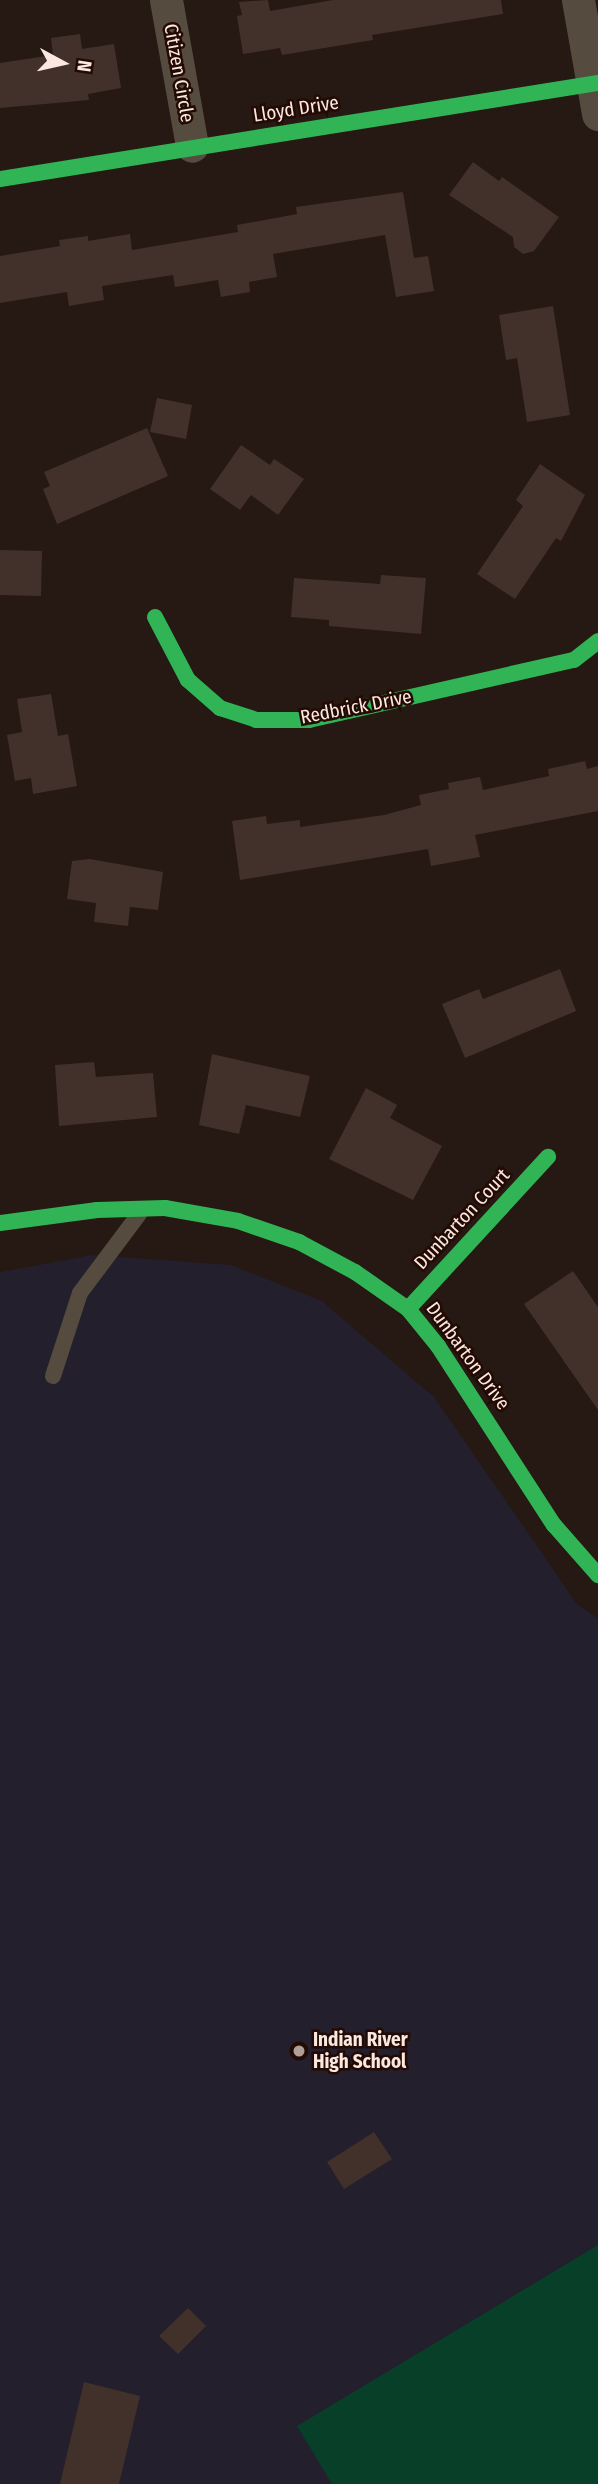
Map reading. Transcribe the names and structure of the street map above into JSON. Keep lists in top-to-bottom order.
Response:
{
  "streets": {
    "street": [
      "Citizen Circle",
      "Lloyd Drive",
      "Redbrick Drive",
      "Dunbarton Court",
      "Dunbarton Drive"
    ]
  },
  "crossings": [
    ["Citizen Circle", "Lloyd Drive"],
    ["Dunbarton Court", "Dunbarton Drive"]
  ],
  "places": ["Indian River High School"],
  "north": "right"
}
